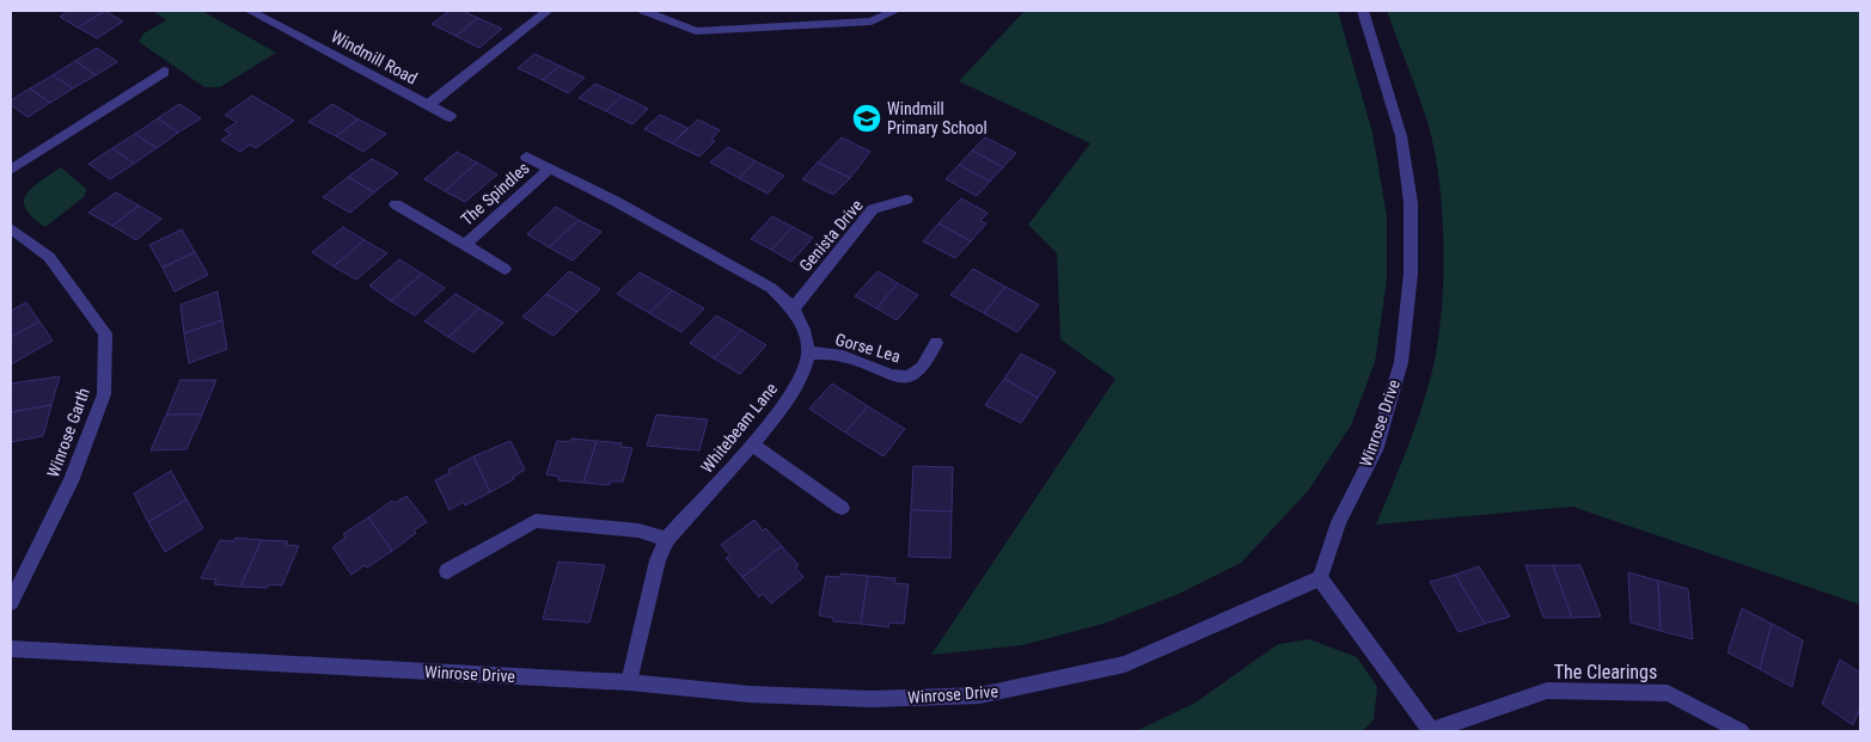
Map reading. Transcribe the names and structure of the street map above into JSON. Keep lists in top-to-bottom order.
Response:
{
  "streets": {
    "street": [
      "Windmill Road",
      "The Spindles",
      "Genista Drive",
      "Gorse Lea",
      "Winrose Drive",
      "Whitebeam Lane",
      "Winrose Garth",
      "The Clearings"
    ]
  },
  "crossings": [
    ["Gorse Lea", "Whitebeam Lane"],
    ["Winrose Drive", "Whitebeam Lane"],
    ["Winrose Drive", "The Clearings"]
  ],
  "places": {
    "school or university": ["Windmill Primary School"]
  }
}
